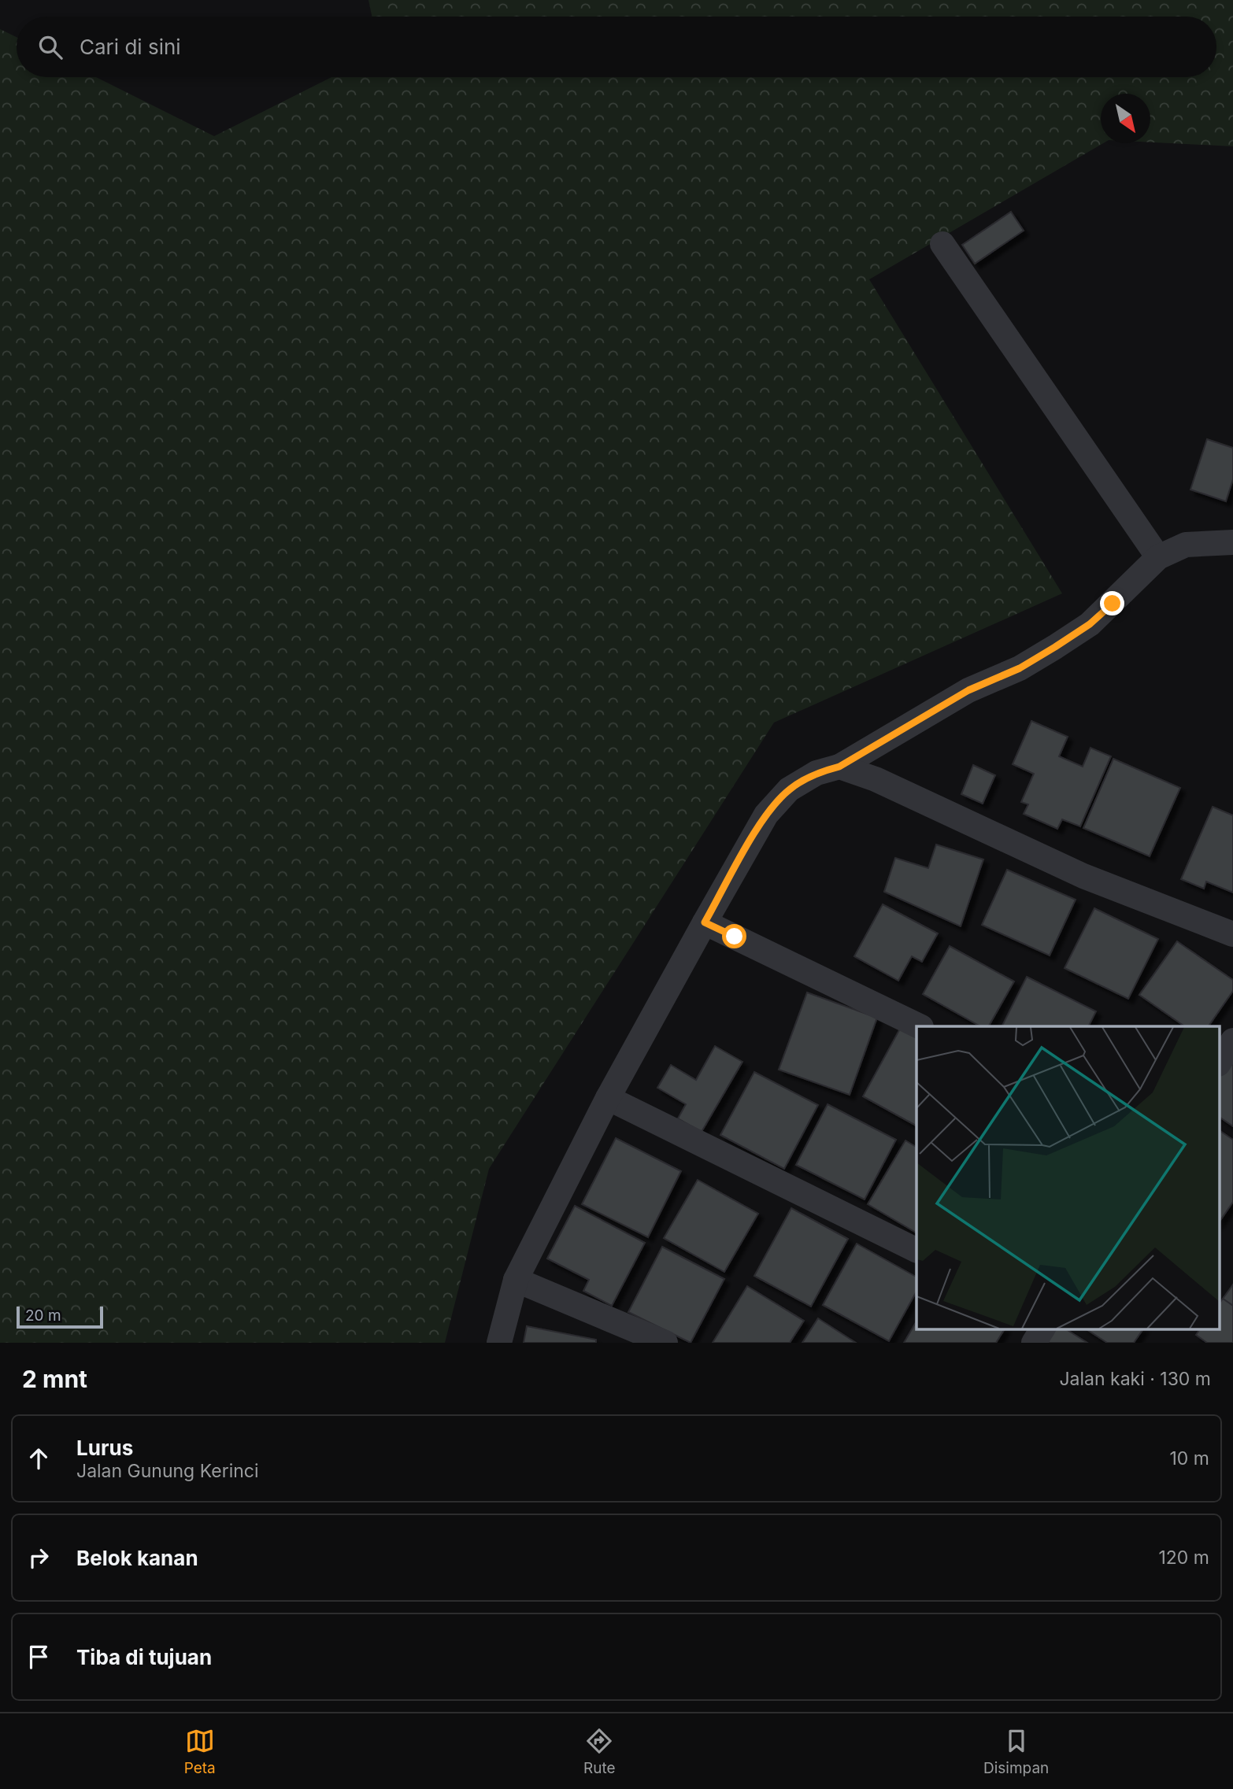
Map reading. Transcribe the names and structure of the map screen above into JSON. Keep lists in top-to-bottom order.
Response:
{
  "scale_bar": "20 m",
  "north": "bottom right",
  "page": {
    "search": "Cari di sini",
    "scale": "20 m",
    "heading": ["2 mnt", "Jalan kaki · 130 m"],
    "list": [
      ["Lurus", "Jalan Gunung Kerinci", "10 m"],
      ["Belok kanan", "120 m"],
      "Tiba di tujuan"
    ],
    "nav": ["Peta", "Rute", "Disimpan"]
  }
}
